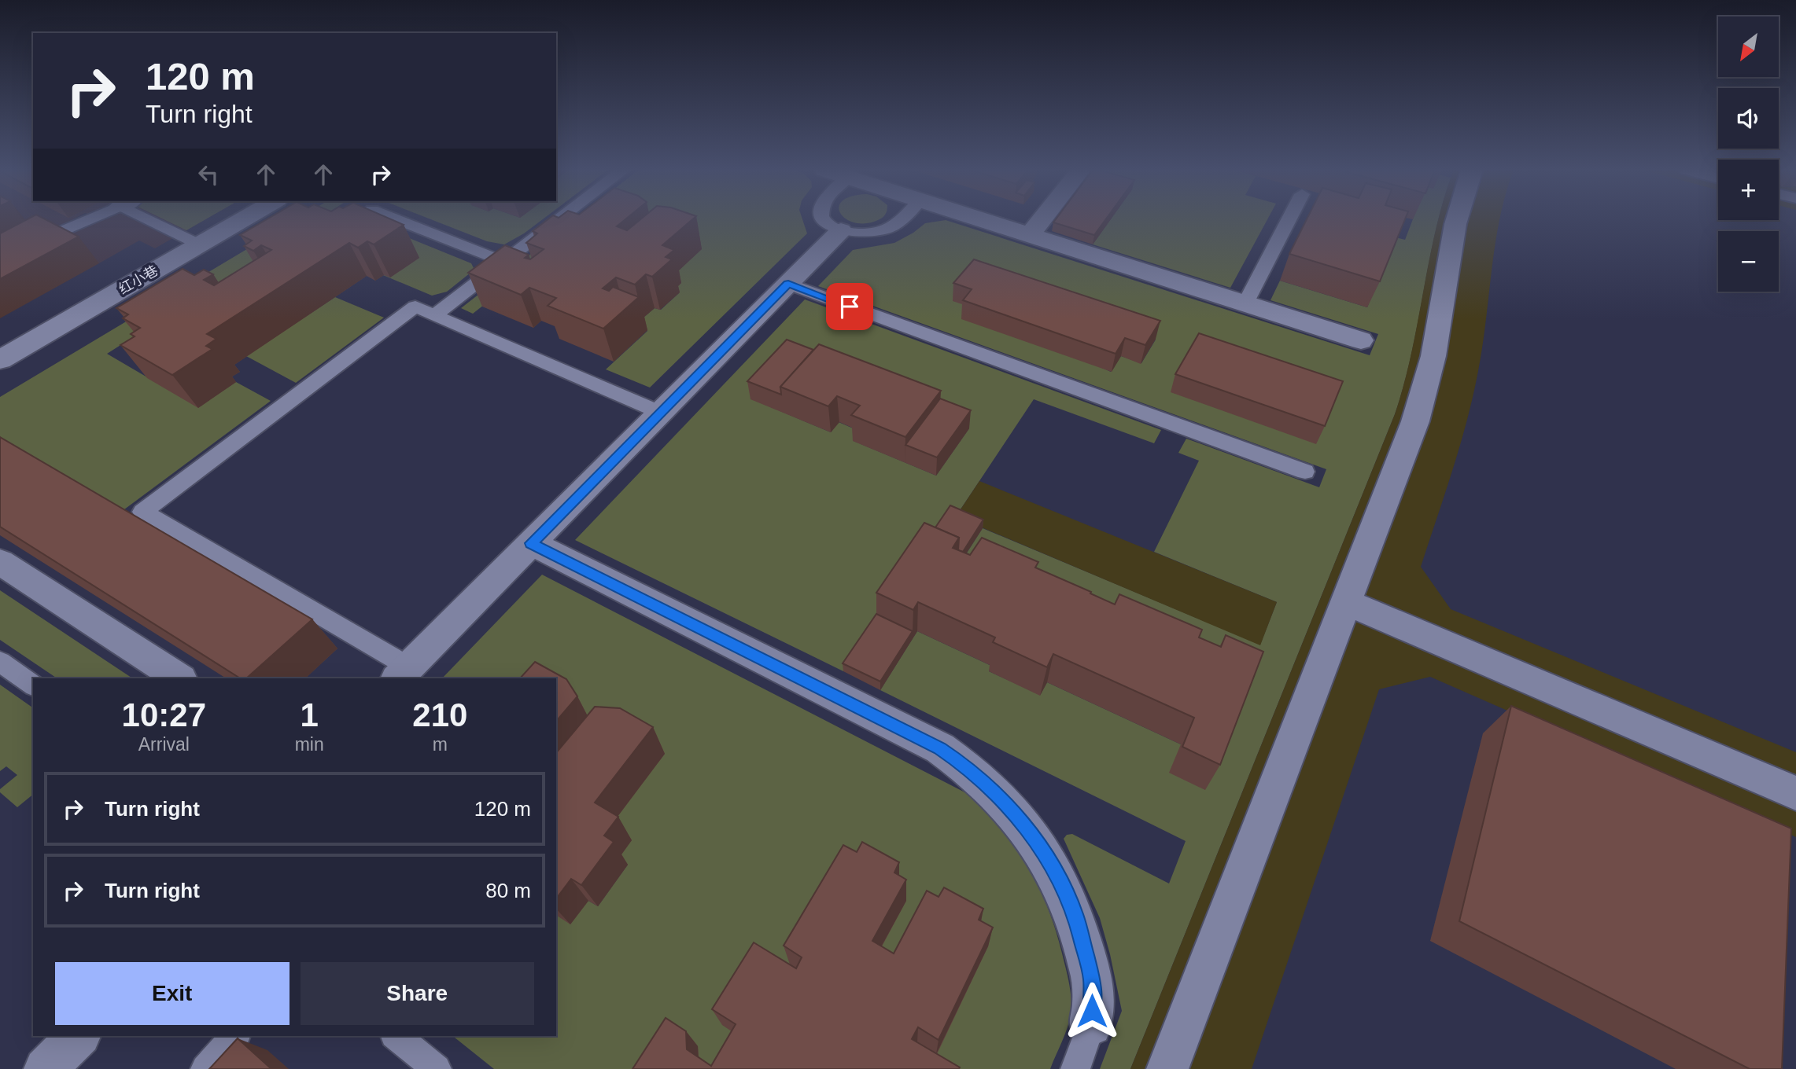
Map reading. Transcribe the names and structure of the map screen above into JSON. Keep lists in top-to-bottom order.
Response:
{
  "streets": {
    "street": ["红小巷"]
  },
  "north": "bottom left",
  "page": {
    "map_buttons": ["+", "−"],
    "turn": ["120 m", "Turn right"],
    "eta": [
      "10:27",
      "Arrival",
      "1",
      "min",
      "210",
      "m"
    ],
    "list": [
      {
        "name": "Turn right",
        "value": "120 m"
      },
      {
        "name": "Turn right",
        "value": "80 m"
      }
    ],
    "buttons": ["Exit", "Share"]
  }
}
